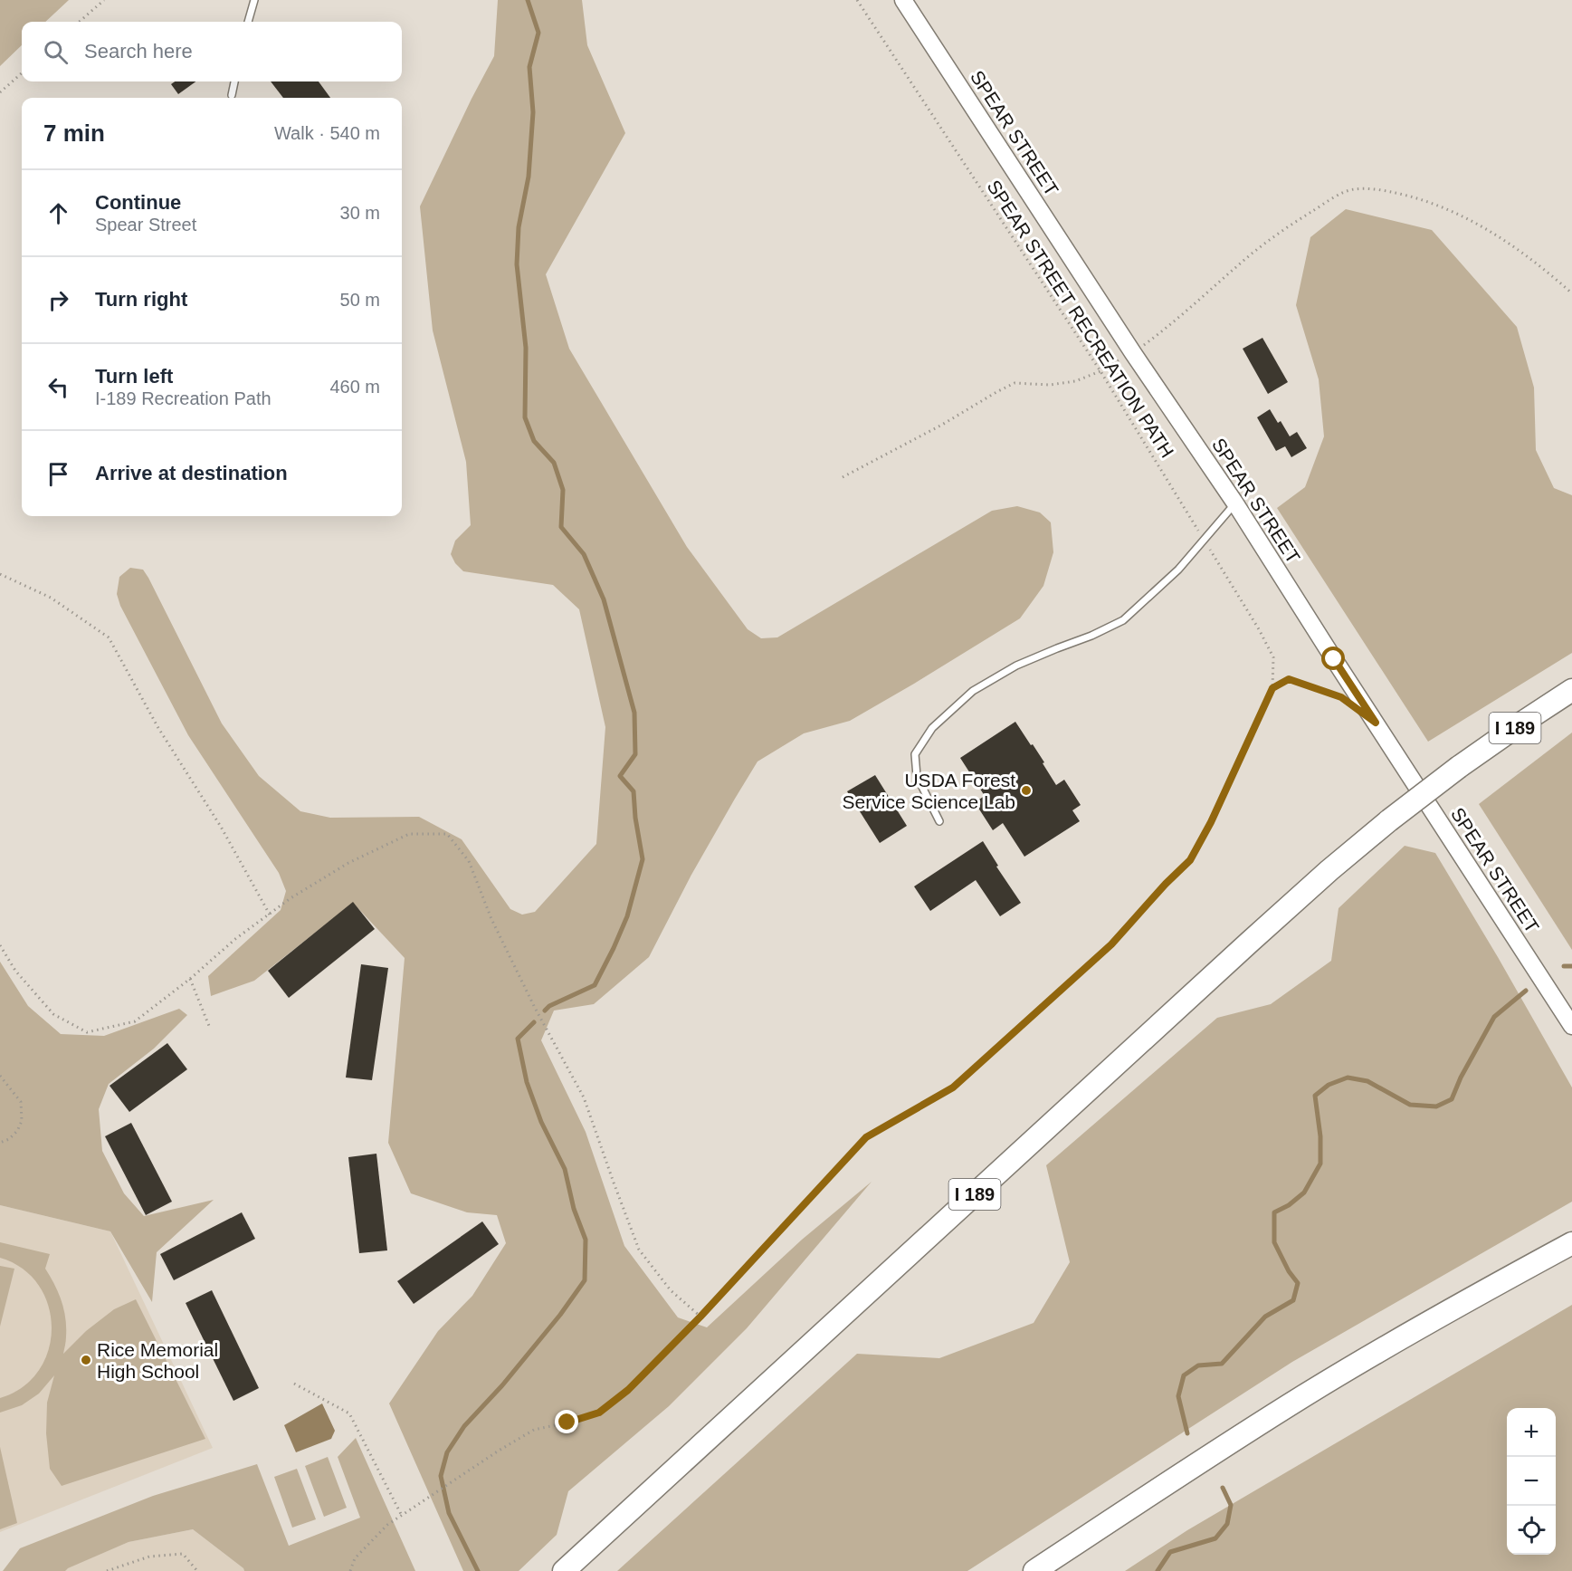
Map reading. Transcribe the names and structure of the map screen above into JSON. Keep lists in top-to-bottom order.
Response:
{
  "streets": {
    "highway": ["I 189"],
    "main road": ["SPEAR STREET"],
    "path": ["SPEAR STREET RECREATION PATH"]
  },
  "places": ["USDA Forest Service Science Lab", "Rice Memorial High School"],
  "page": {
    "search": "Search here",
    "heading": ["7 min", "Walk · 540 m"],
    "list": [
      ["Continue", "Spear Street", "30 m"],
      ["Turn right", "50 m"],
      ["Turn left", "I-189 Recreation Path", "460 m"],
      "Arrive at destination"
    ],
    "map_buttons": ["+", "−"]
  }
}
